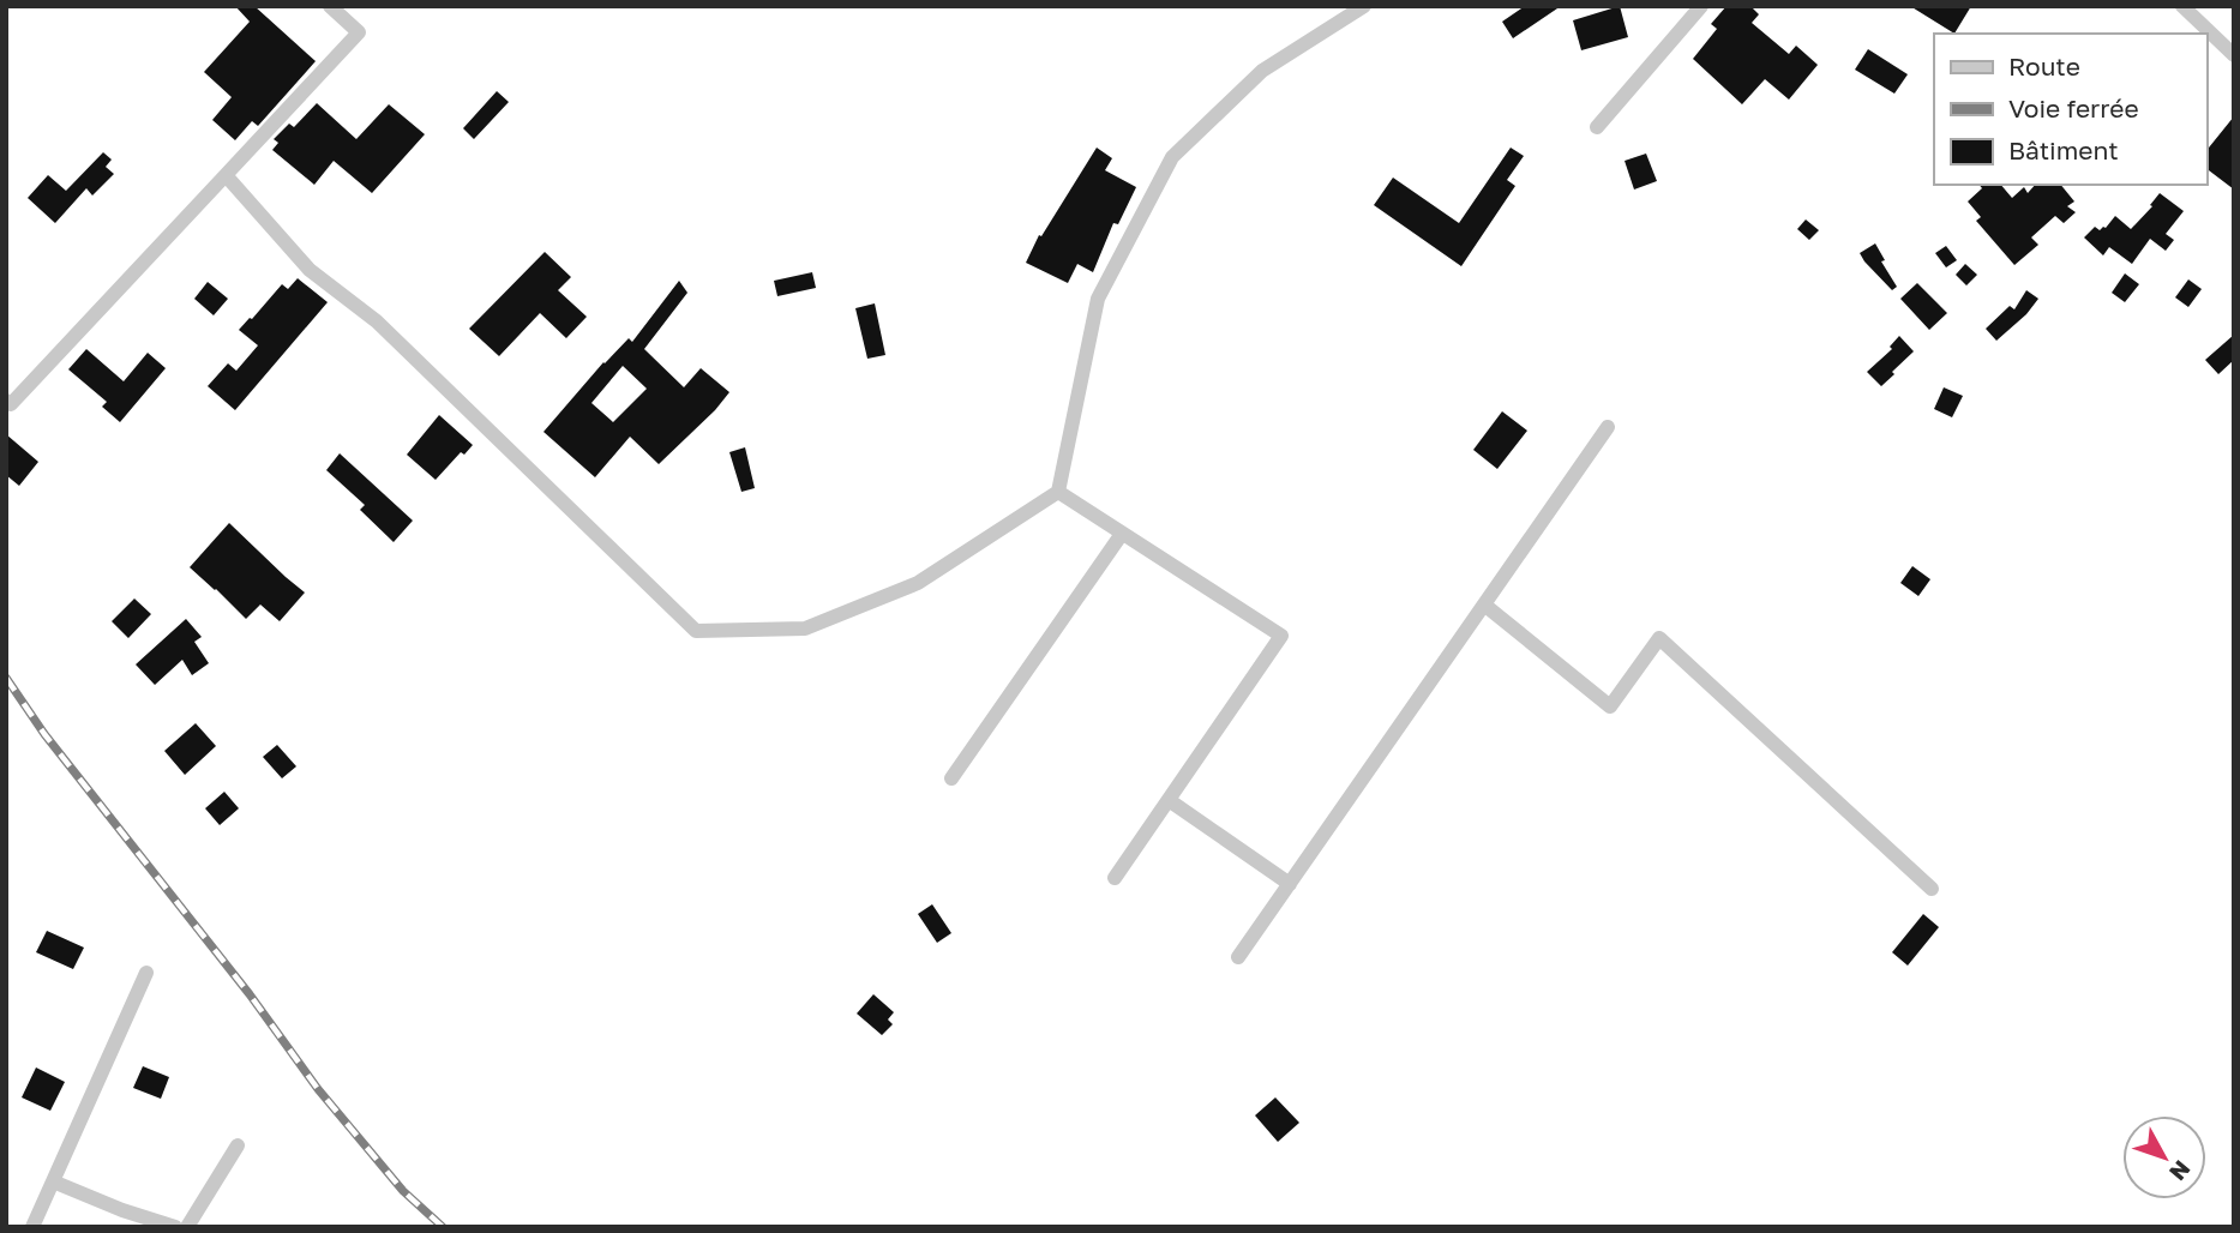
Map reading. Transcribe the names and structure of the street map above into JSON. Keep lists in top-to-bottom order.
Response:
{
  "legend": ["Route", "Voie ferrée", "Bâtiment"],
  "north": "bottom right"
}
